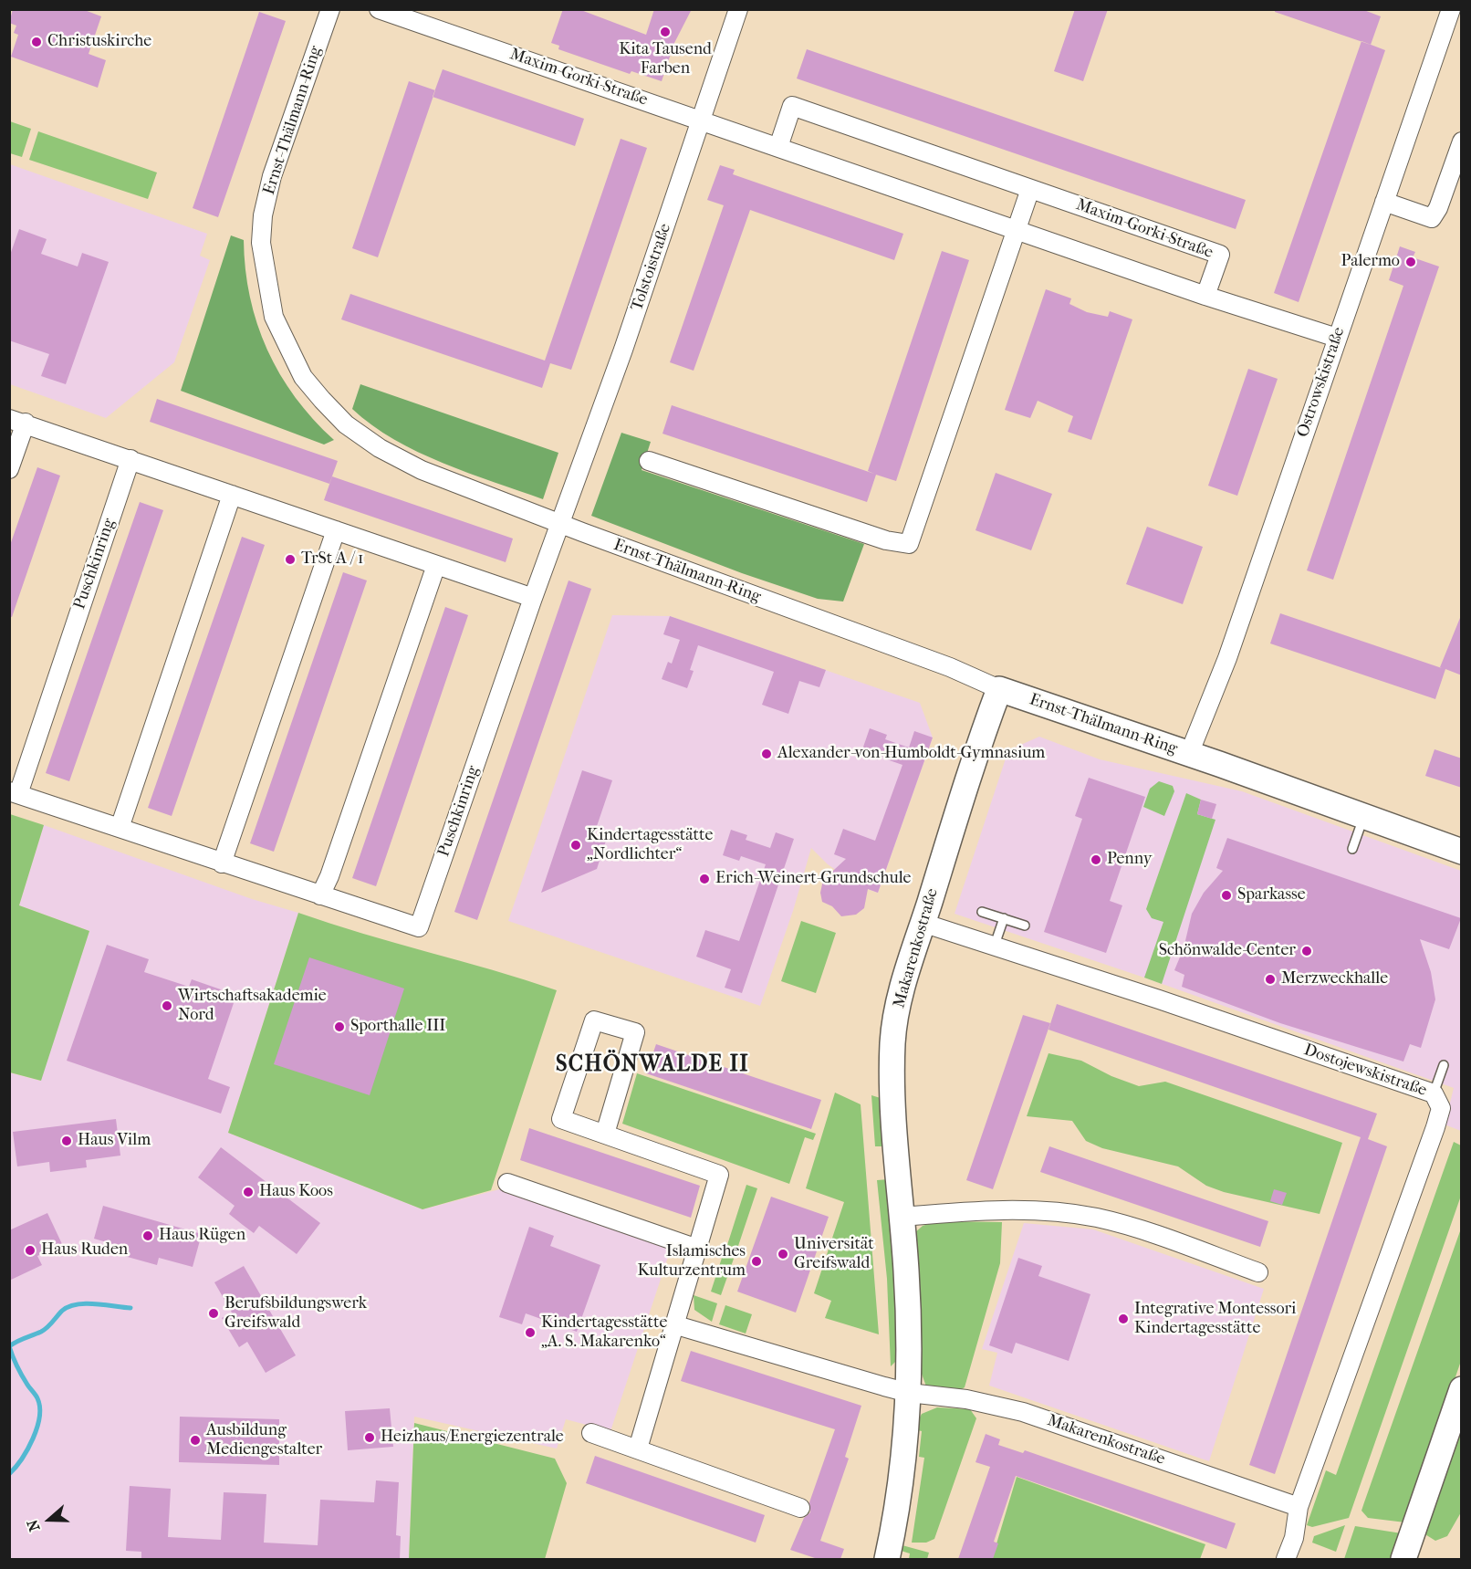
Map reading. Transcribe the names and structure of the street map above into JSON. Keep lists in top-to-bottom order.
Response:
{
  "streets": {
    "street": [
      "Maxim-Gorki-Straße",
      "Ernst-Thälmann-Ring",
      "Tolstoistraße",
      "Ostrowskistraße",
      "Puschkinring",
      "Makarenkostraße",
      "Dostojewskistraße"
    ]
  },
  "crossings": [
    ["Maxim-Gorki-Straße", "Tolstoistraße"],
    ["Maxim-Gorki-Straße", "Ostrowskistraße"],
    ["Ernst-Thälmann-Ring", "Tolstoistraße"],
    ["Ernst-Thälmann-Ring", "Ostrowskistraße"],
    ["Ernst-Thälmann-Ring", "Puschkinring"],
    ["Ernst-Thälmann-Ring", "Makarenkostraße"],
    ["Tolstoistraße", "Puschkinring"],
    ["Makarenkostraße", "Dostojewskistraße"]
  ],
  "districts": ["SCHÖNWALDE II"],
  "places": [
    "Kita Tausend Farben",
    "Christuskirche",
    "Palermo",
    "TrSt A / 1",
    "Alexander-von-Humboldt-Gymnasium",
    "Kindertagesstätte „Nordlichter“",
    "Penny",
    "Erich-Weinert-Grundschule",
    "Sparkasse",
    "Schönwalde-Center",
    "Merzweckhalle",
    "Wirtschaftsakademie Nord",
    "Sporthalle III",
    "Haus Vilm",
    "Haus Koos",
    "Haus Rügen",
    "Haus Ruden",
    "Universität Greifswald",
    "Islamisches Kulturzentrum",
    "Berufsbildungswerk Greifswald",
    "Integrative Montessori Kindertagesstätte",
    "Kindertagesstätte „A. S. Makarenko“",
    "Heizhaus/Energiezentrale",
    "Ausbildung Mediengestalter"
  ],
  "north": "left"
}
